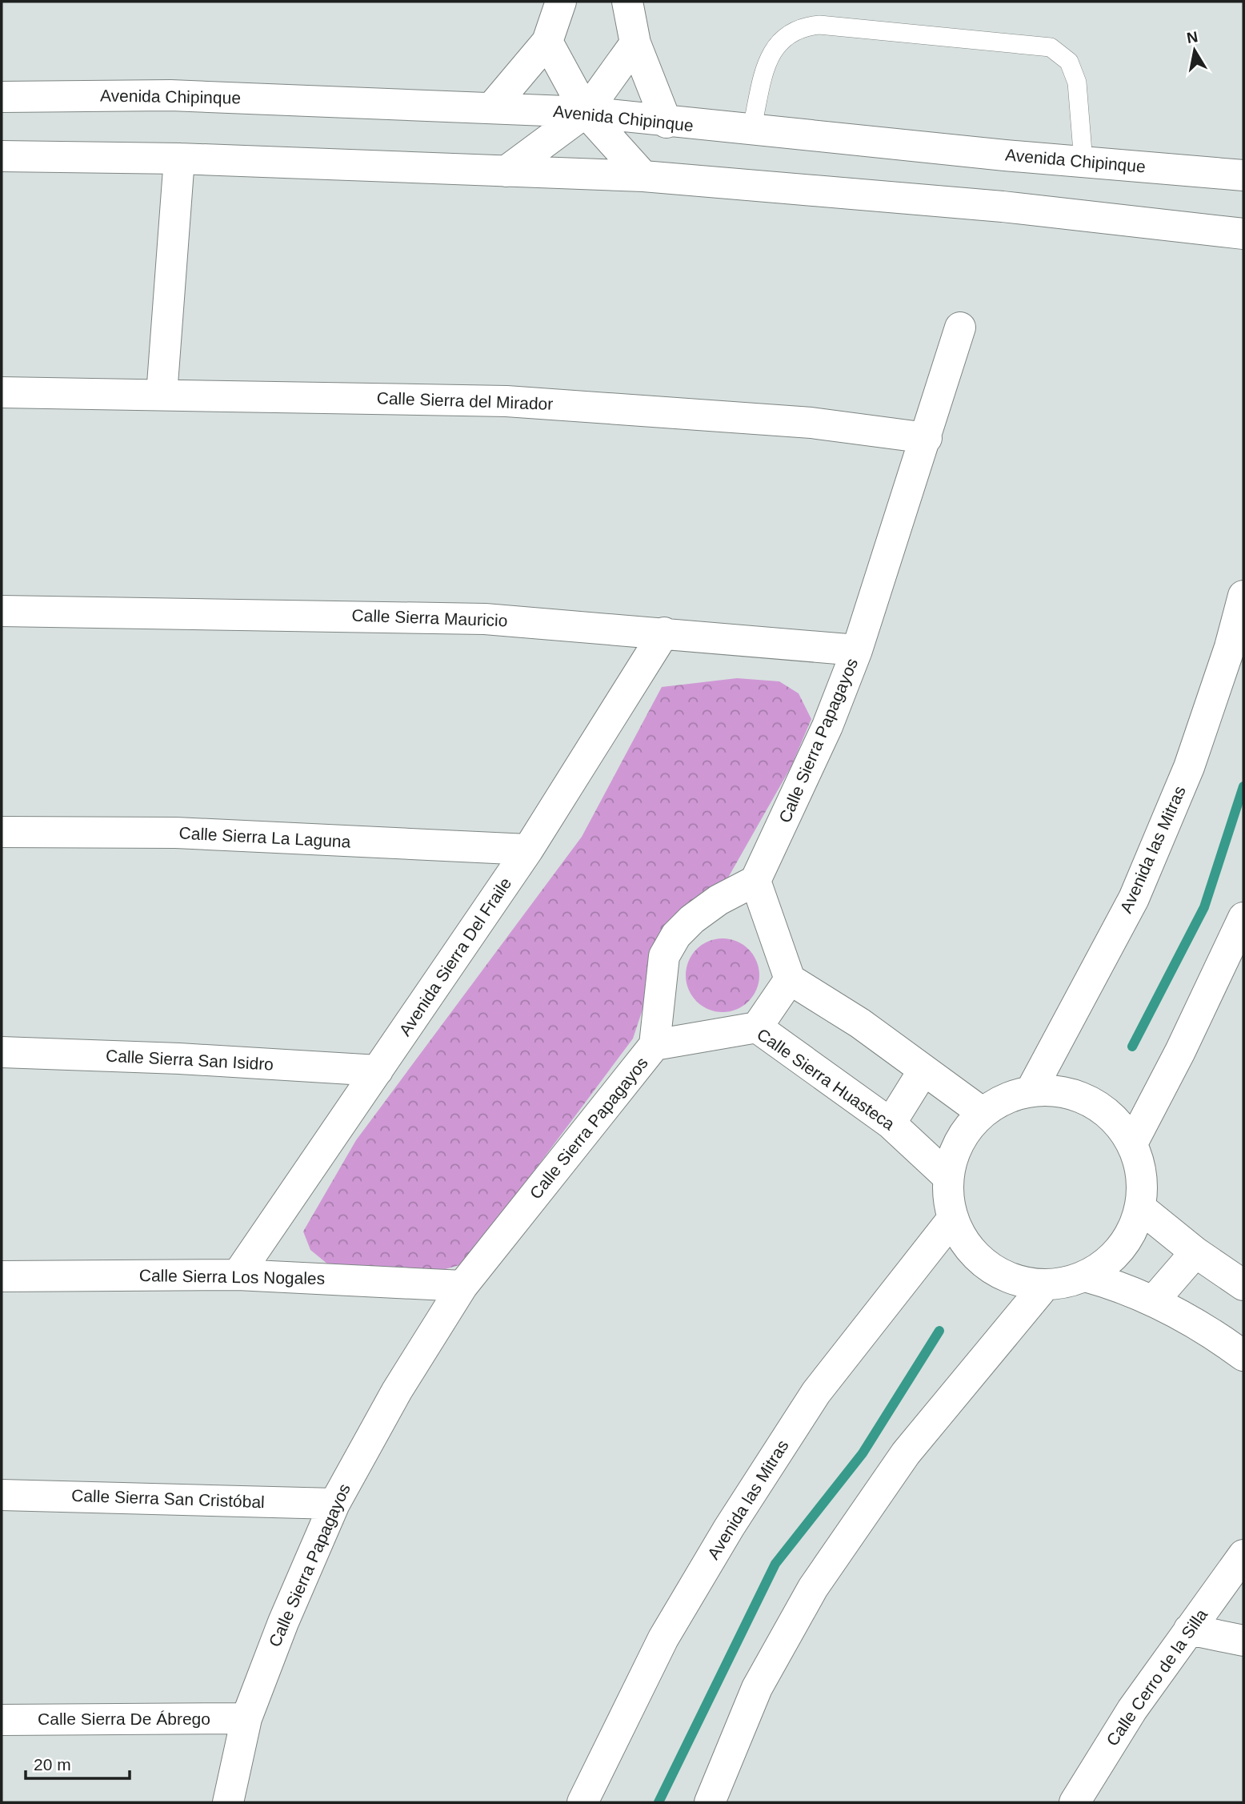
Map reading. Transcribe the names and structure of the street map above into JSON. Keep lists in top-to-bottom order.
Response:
{
  "streets": {
    "street": [
      "Avenida Chipinque",
      "Calle Sierra del Mirador",
      "Calle Sierra Mauricio",
      "Calle Sierra Papagayos",
      "Calle Sierra La Laguna",
      "Avenida las Mitras",
      "Avenida Sierra Del Fraile",
      "Calle Sierra San Isidro",
      "Calle Sierra Huasteca",
      "Calle Sierra Los Nogales",
      "Calle Sierra San Cristóbal",
      "Calle Cerro de la Silla",
      "Calle Sierra De Ábrego"
    ]
  },
  "crossings": [
    ["Calle Sierra del Mirador", "Calle Sierra Papagayos"],
    ["Calle Sierra Mauricio", "Calle Sierra Papagayos"],
    ["Calle Sierra Mauricio", "Avenida Sierra Del Fraile"],
    ["Calle Sierra Papagayos", "Calle Sierra Huasteca"],
    ["Calle Sierra Papagayos", "Calle Sierra Los Nogales"],
    ["Calle Sierra Papagayos", "Calle Sierra San Cristóbal"],
    ["Calle Sierra Papagayos", "Calle Sierra De Ábrego"],
    ["Calle Sierra La Laguna", "Avenida Sierra Del Fraile"],
    ["Avenida las Mitras", "Calle Sierra Huasteca"],
    ["Avenida Sierra Del Fraile", "Calle Sierra San Isidro"],
    ["Avenida Sierra Del Fraile", "Calle Sierra Los Nogales"]
  ],
  "scale_bar": "20 m",
  "north": "top"
}
